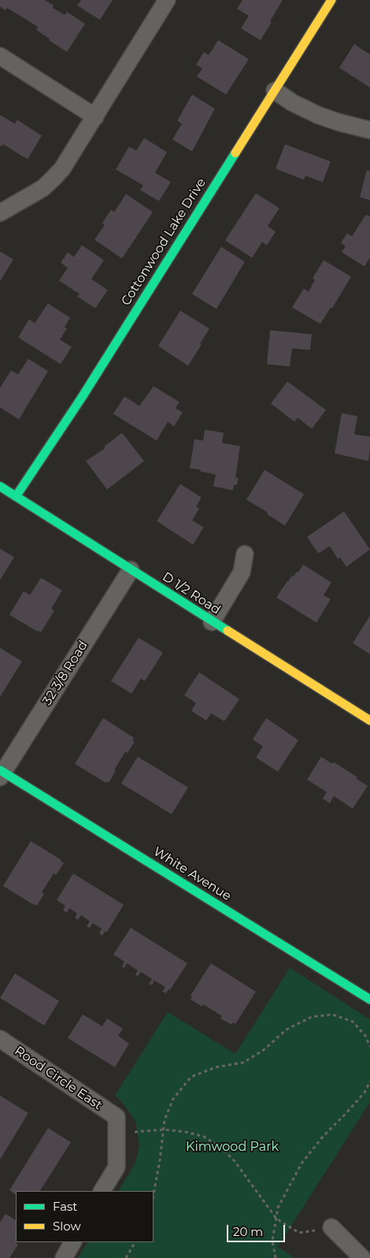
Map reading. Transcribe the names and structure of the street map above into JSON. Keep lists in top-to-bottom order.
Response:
{
  "streets": {
    "street": [
      "Cottonwood Lake Drive",
      "D 1/2 Road",
      "32 3/8 Road",
      "White Avenue",
      "Rood Circle East"
    ]
  },
  "crossings": [
    ["Cottonwood Lake Drive", "D 1/2 Road"],
    ["D 1/2 Road", "32 3/8 Road"],
    ["32 3/8 Road", "White Avenue"]
  ],
  "parks": ["Kimwood Park"],
  "legend": ["Fast", "Slow"],
  "scale_bar": "20 m"
}
